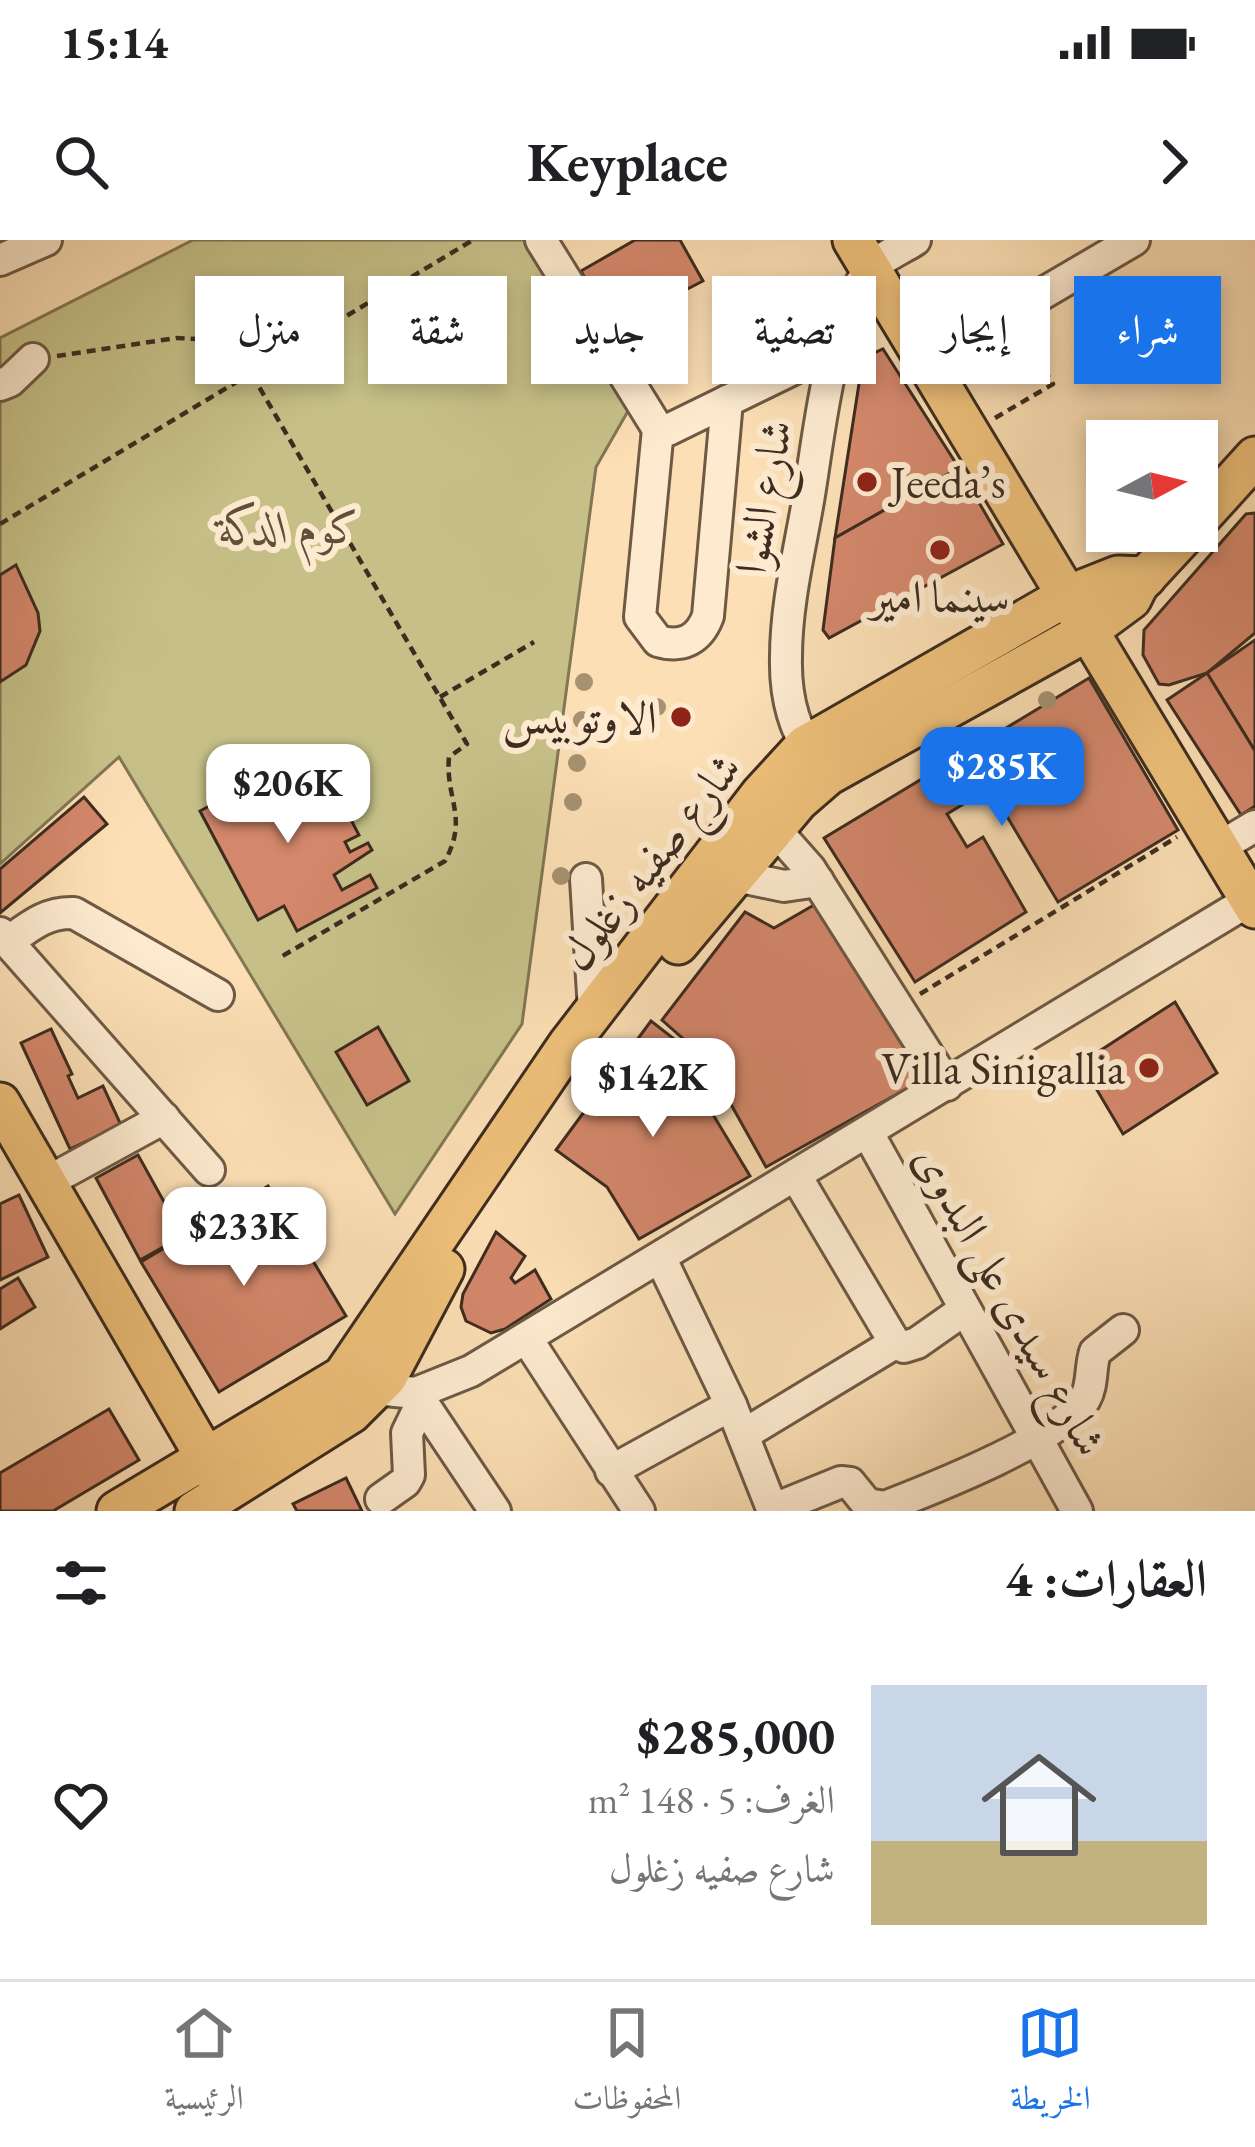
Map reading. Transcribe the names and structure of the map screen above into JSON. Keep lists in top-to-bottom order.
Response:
{
  "streets": {
    "main road": ["شارع صفيه زغلول"],
    "street": ["شارع الشوا", "شارع سيدى على البدوى"]
  },
  "crossings": [
    ["شارع الشوا", "شارع صفيه زغلول"]
  ],
  "parks": ["كوم الدكة"],
  "places": [
    "Jeeda’s",
    "سينما امير",
    "الاوتوبيس",
    "Villa Sinigallia"
  ],
  "north": "right",
  "page": {
    "status": "15:14",
    "header": "Keyplace",
    "chip": [
      "شراء",
      "إيجار",
      "تصفية",
      "جديد",
      "شقة",
      "منزل"
    ],
    "price": [
      "$285K",
      "$206K",
      "$142K",
      "$233K"
    ],
    "heading": "العقارات: 4",
    "list": [
      {
        "name": "$285,000",
        "note": "الغرف: 5 · 148 m² · شارع صفيه زغلول"
      }
    ],
    "tabs": ["الخريطة", "المحفوظات", "الرئيسية"]
  }
}
